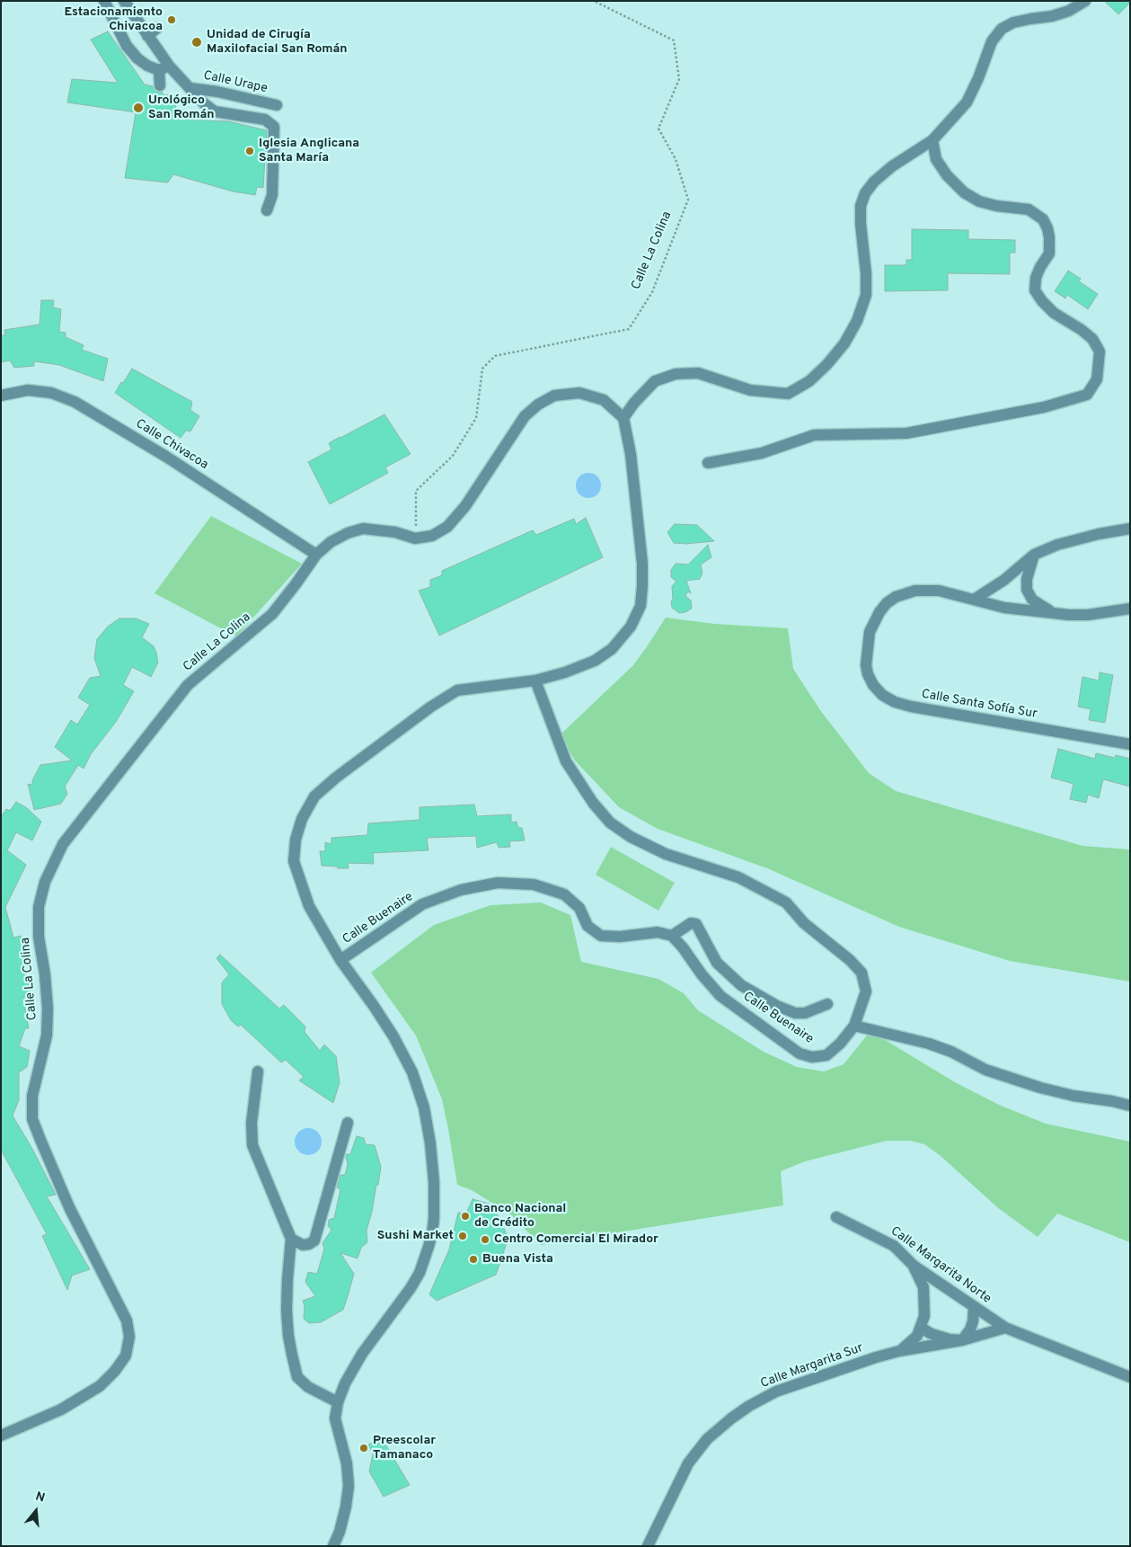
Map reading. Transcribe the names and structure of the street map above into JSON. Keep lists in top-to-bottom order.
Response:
{
  "streets": {
    "street": [
      "Calle Urape",
      "Calle La Colina",
      "Calle Chivacoa",
      "Calle Santa Sofía Sur",
      "Calle Buenaire",
      "Calle Margarita Norte",
      "Calle Margarita Sur"
    ]
  },
  "crossings": [
    ["Calle La Colina", "Calle Chivacoa"],
    ["Calle Margarita Norte", "Calle Margarita Sur"]
  ],
  "places": [
    "Estacionamiento Chivacoa",
    "Unidad de Cirugía Maxilofacial San Román",
    "Urológico San Román",
    "Iglesia Anglicana Santa María",
    "Banco Nacional de Crédito",
    "Sushi Market",
    "Centro Comercial El Mirador",
    "Buena Vista",
    "Preescolar Tamanaco"
  ],
  "north": "top"
}
